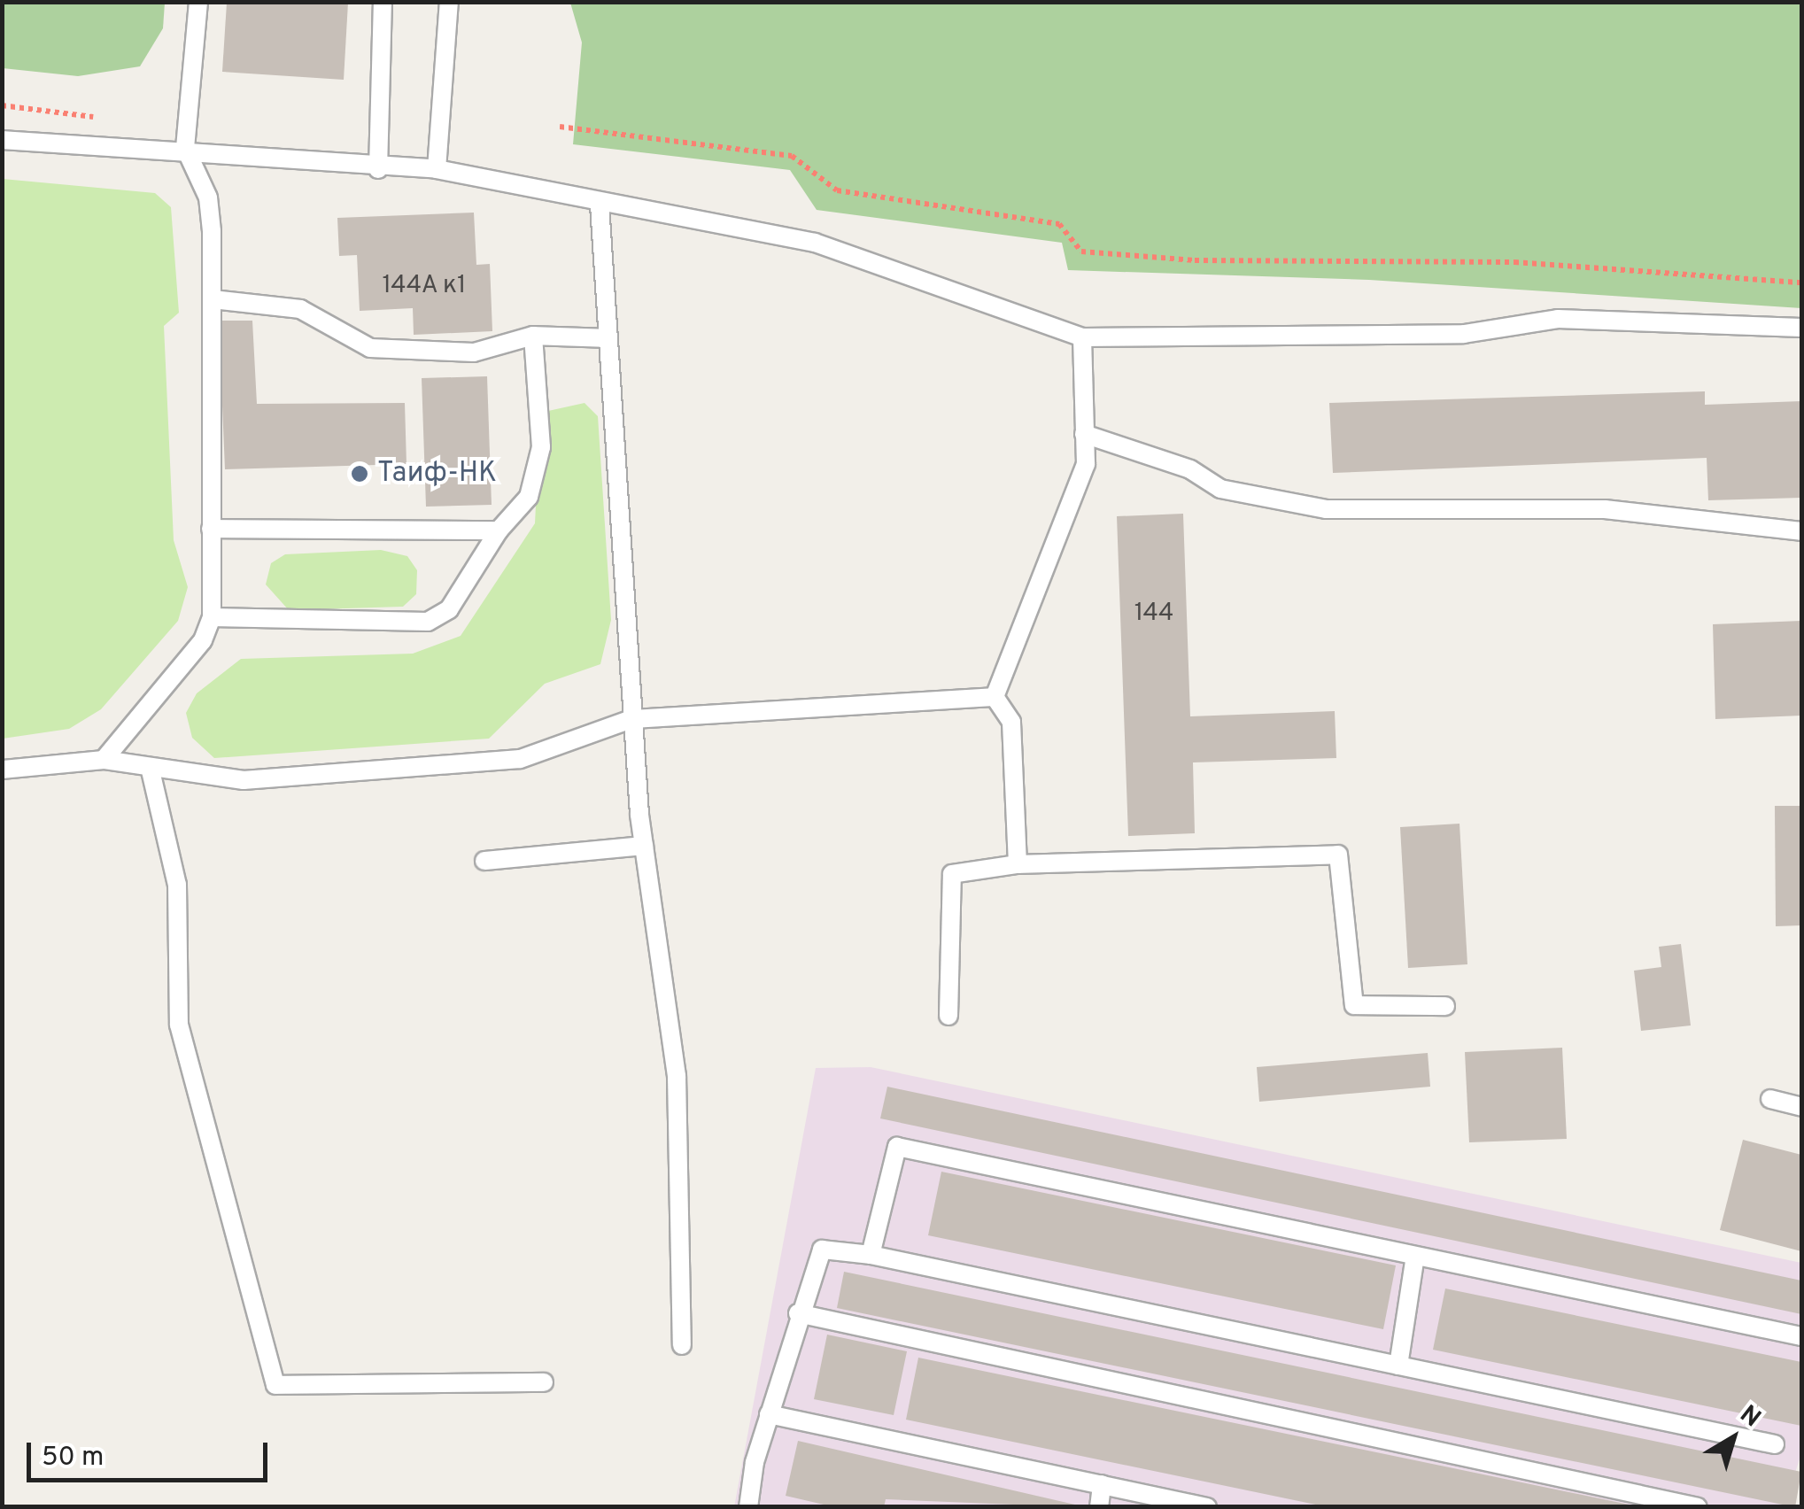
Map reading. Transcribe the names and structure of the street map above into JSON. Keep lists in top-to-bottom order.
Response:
{
  "places": ["Таиф-НК"],
  "house_numbers": ["144А к1", "144"],
  "scale_bar": "50 m",
  "north": "top right"
}
